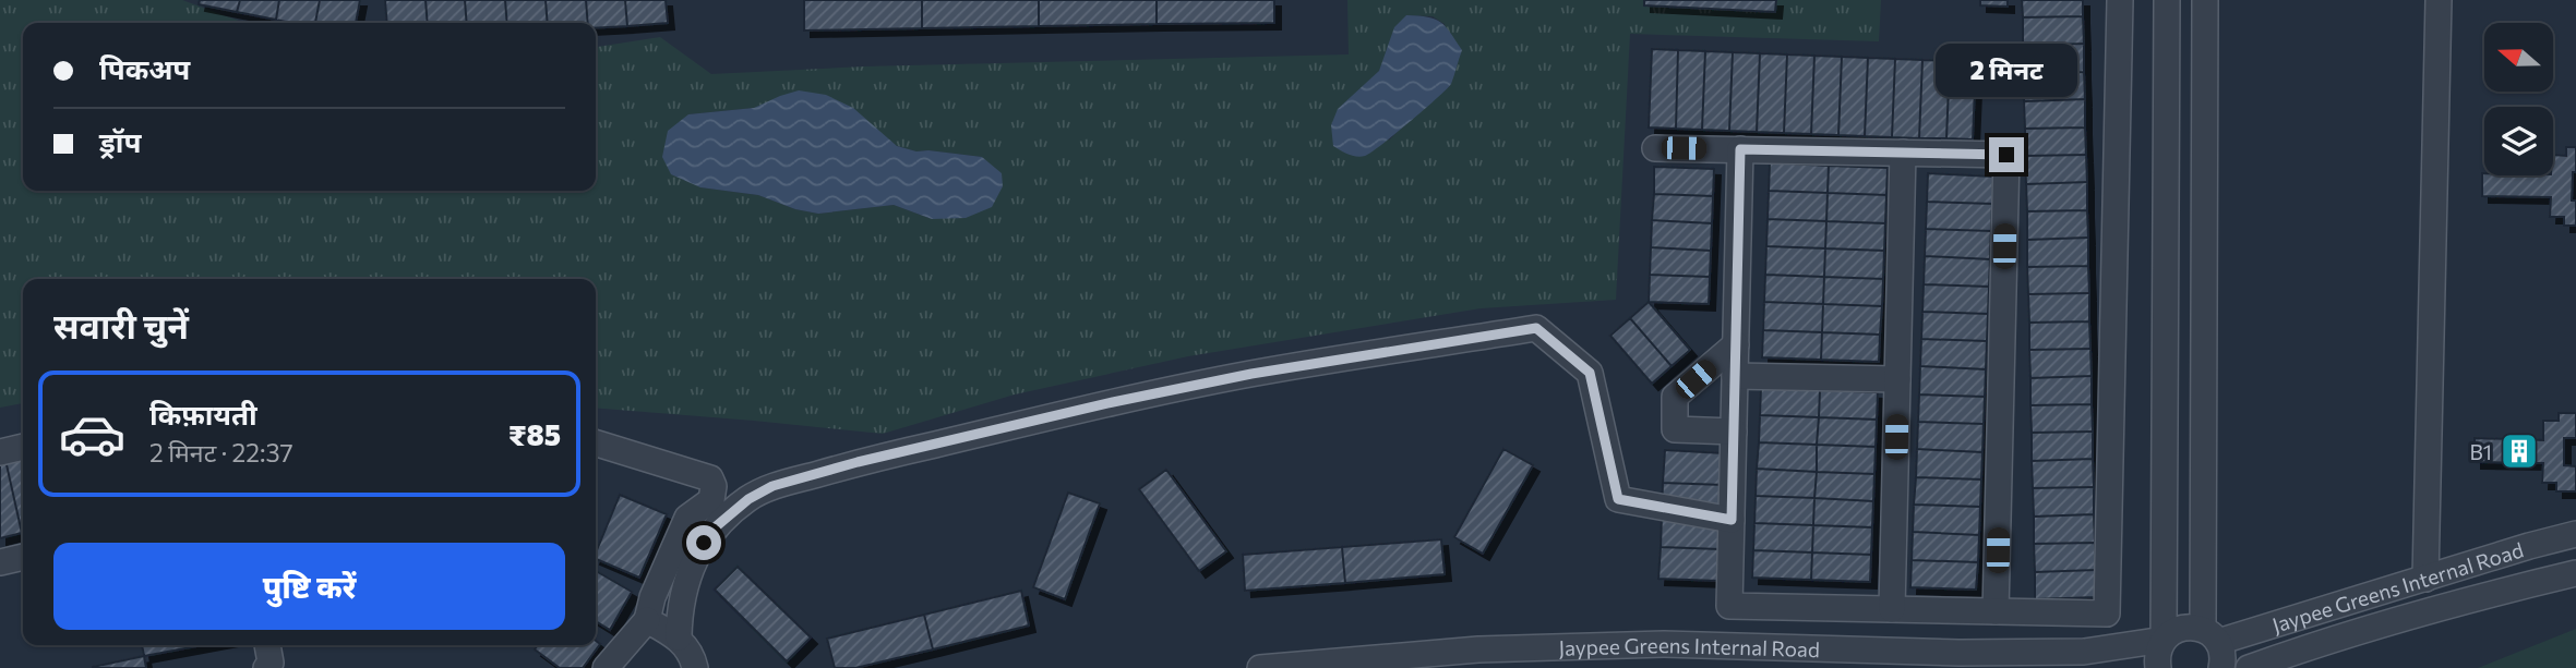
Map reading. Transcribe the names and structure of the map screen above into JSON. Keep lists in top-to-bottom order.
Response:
{
  "streets": {
    "street": ["Jaypee Greens Internal Road"]
  },
  "places": {
    "building": ["B1"]
  },
  "north": "left",
  "page": {
    "banner": ["पिकअप", "ड्रॉप"],
    "bubble": "2 मिनट",
    "heading": "सवारी चुनें",
    "list": [
      {
        "name": "किफ़ायती",
        "note": "2 मिनट · 22:37",
        "value": "₹85"
      }
    ],
    "buttons": "पुष्टि करें"
  }
}
